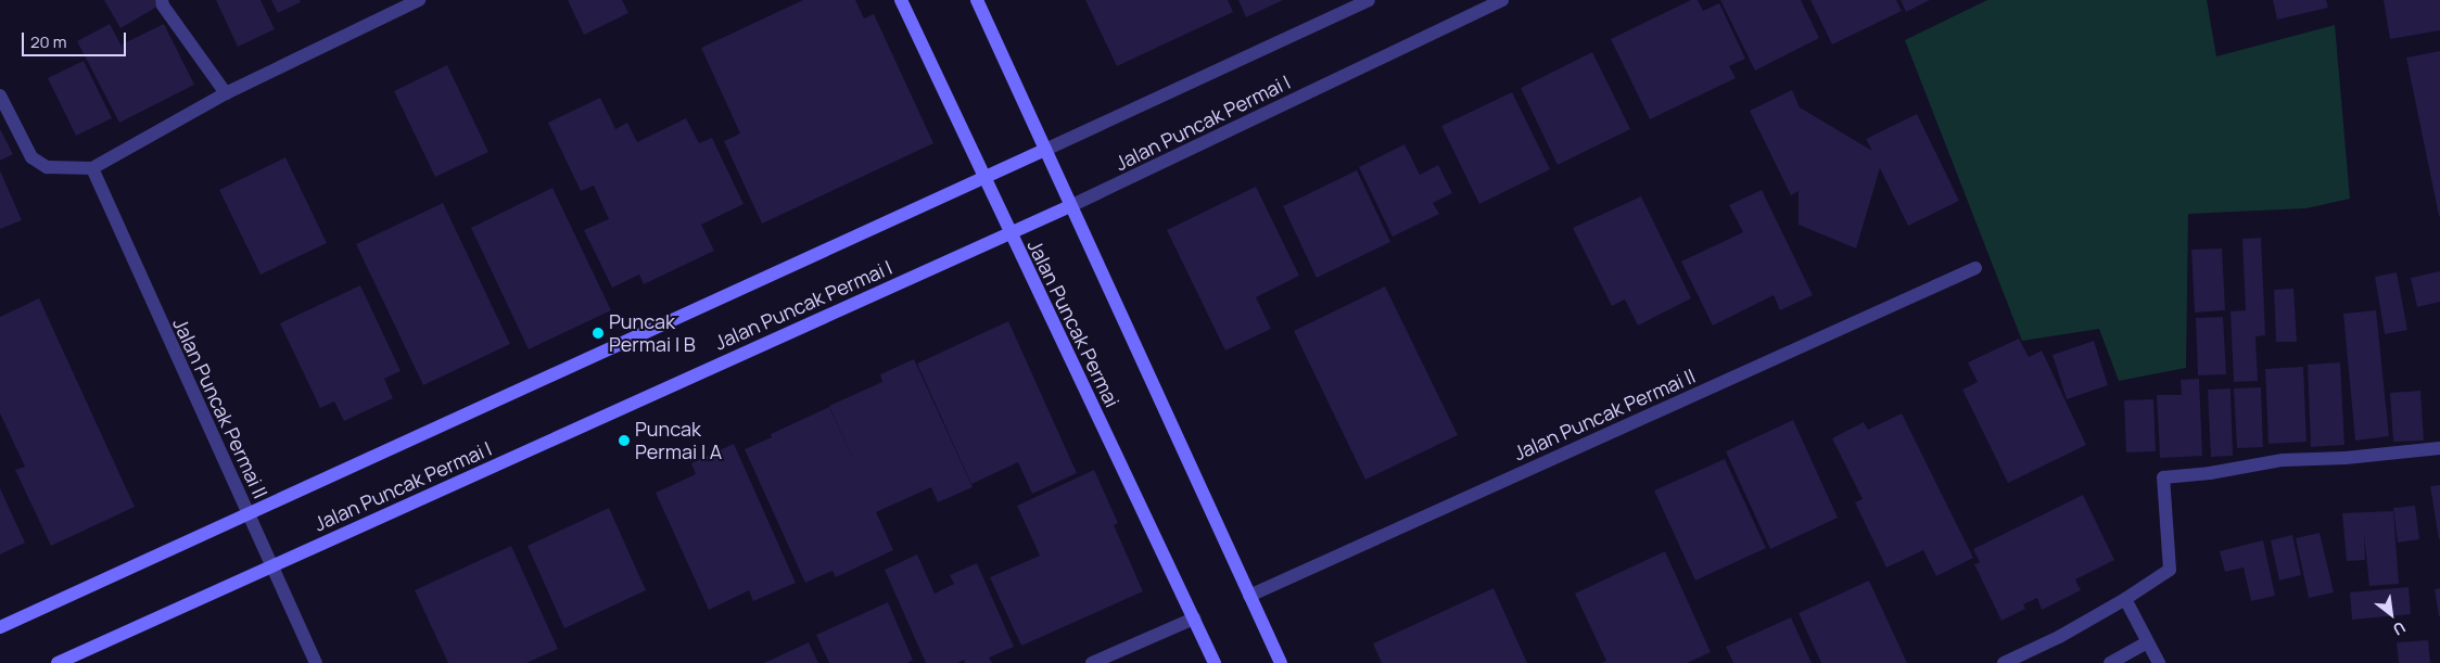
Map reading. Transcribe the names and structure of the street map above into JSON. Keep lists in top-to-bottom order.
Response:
{
  "streets": {
    "street": ["Jalan Puncak Permai I", "Jalan Puncak Permai", "Jalan Puncak Permai II"]
  },
  "crossings": [
    ["Jalan Puncak Permai I", "Jalan Puncak Permai"],
    ["Jalan Puncak Permai I", "Jalan Puncak Permai II"]
  ],
  "places": ["Puncak Permai I B", "Puncak Permai I A"],
  "scale_bar": "20 m",
  "north": "bottom right"
}
